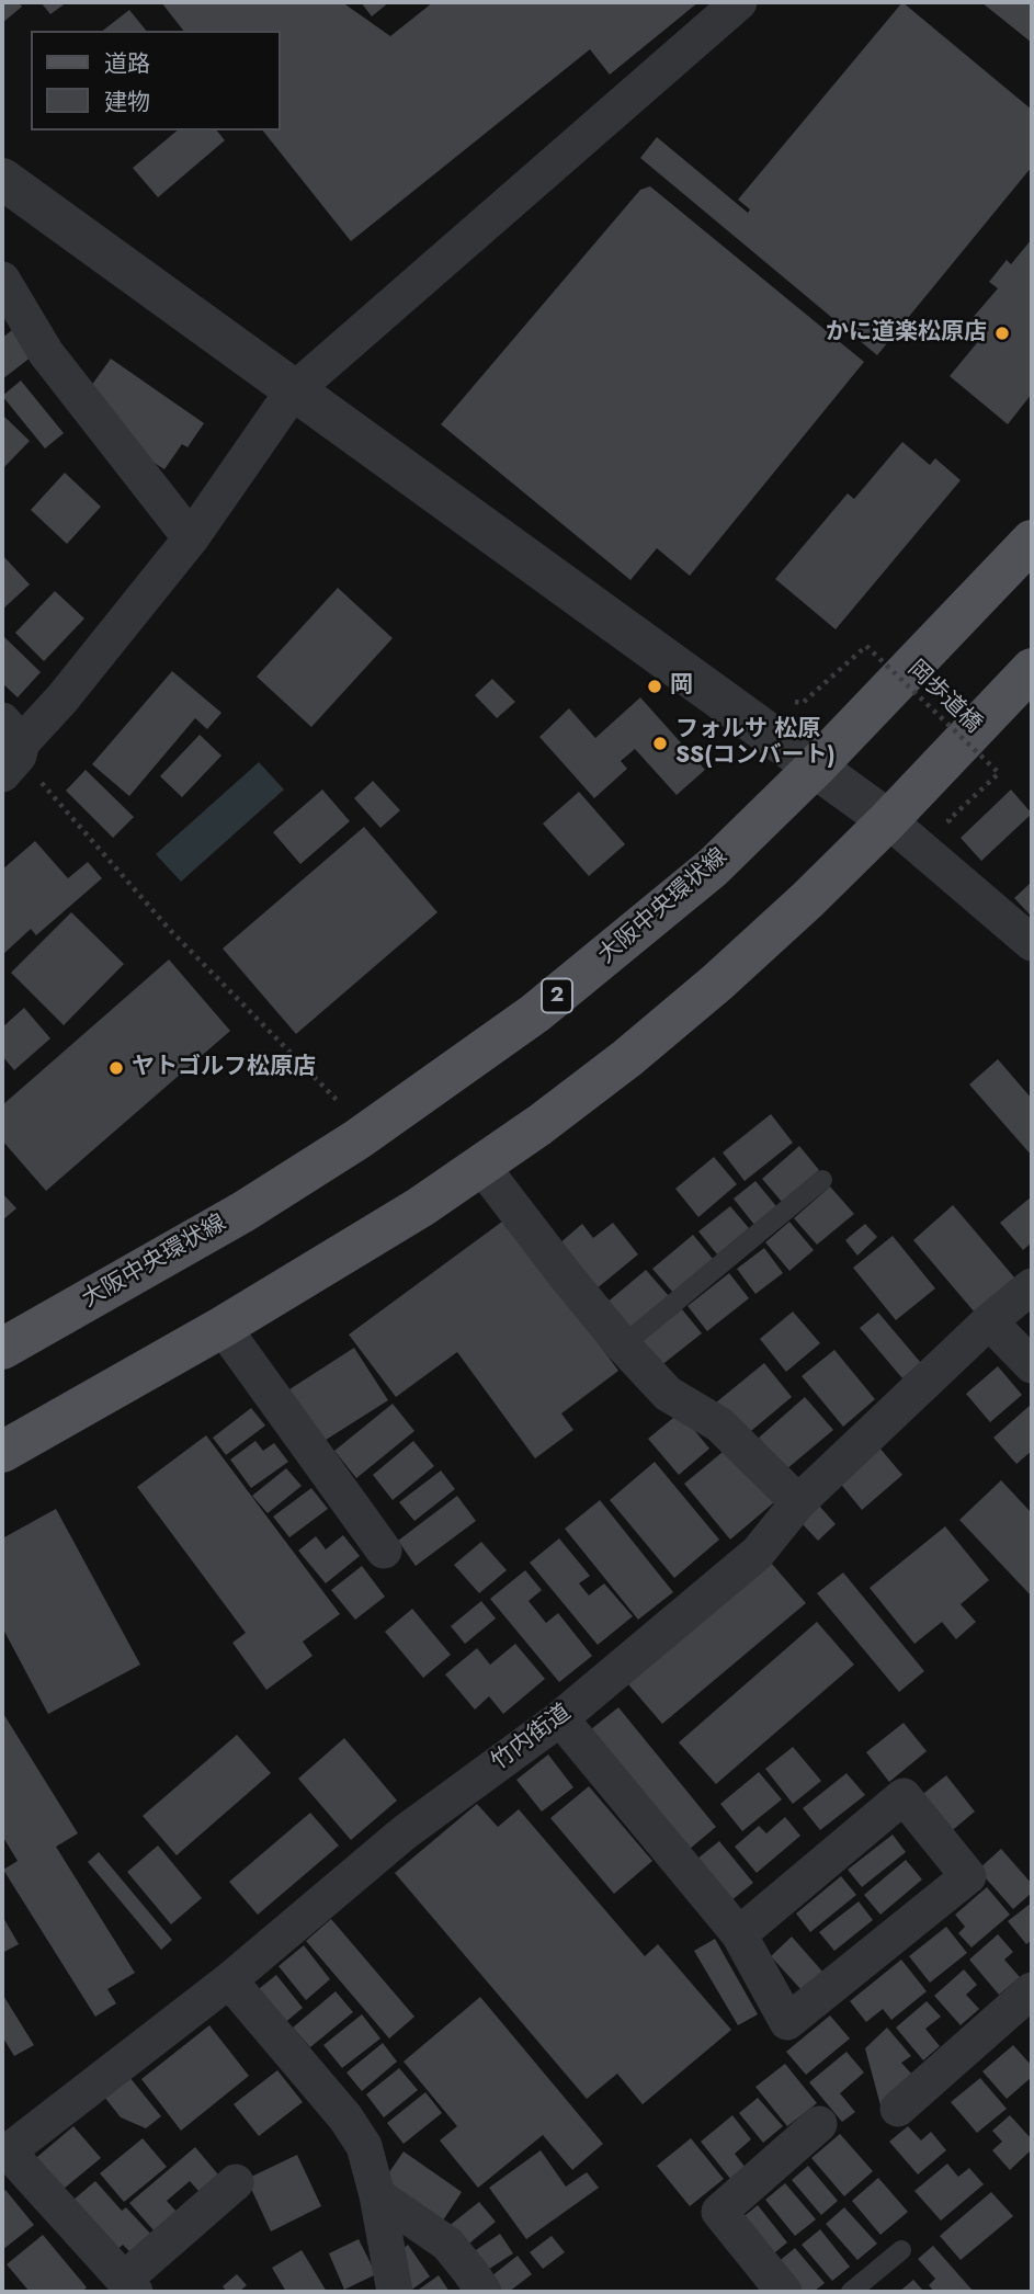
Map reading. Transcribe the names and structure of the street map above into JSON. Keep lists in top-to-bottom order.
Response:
{
  "streets": {
    "main road": ["大阪中央環状線", "2"],
    "street": ["竹内街道"],
    "path": ["岡歩道橋"]
  },
  "places": [
    "かに道楽松原店",
    "岡",
    "フォルサ 松原 SS(コンバート)",
    "ヤトゴルフ松原店"
  ],
  "legend": ["道路", "建物"]
}
